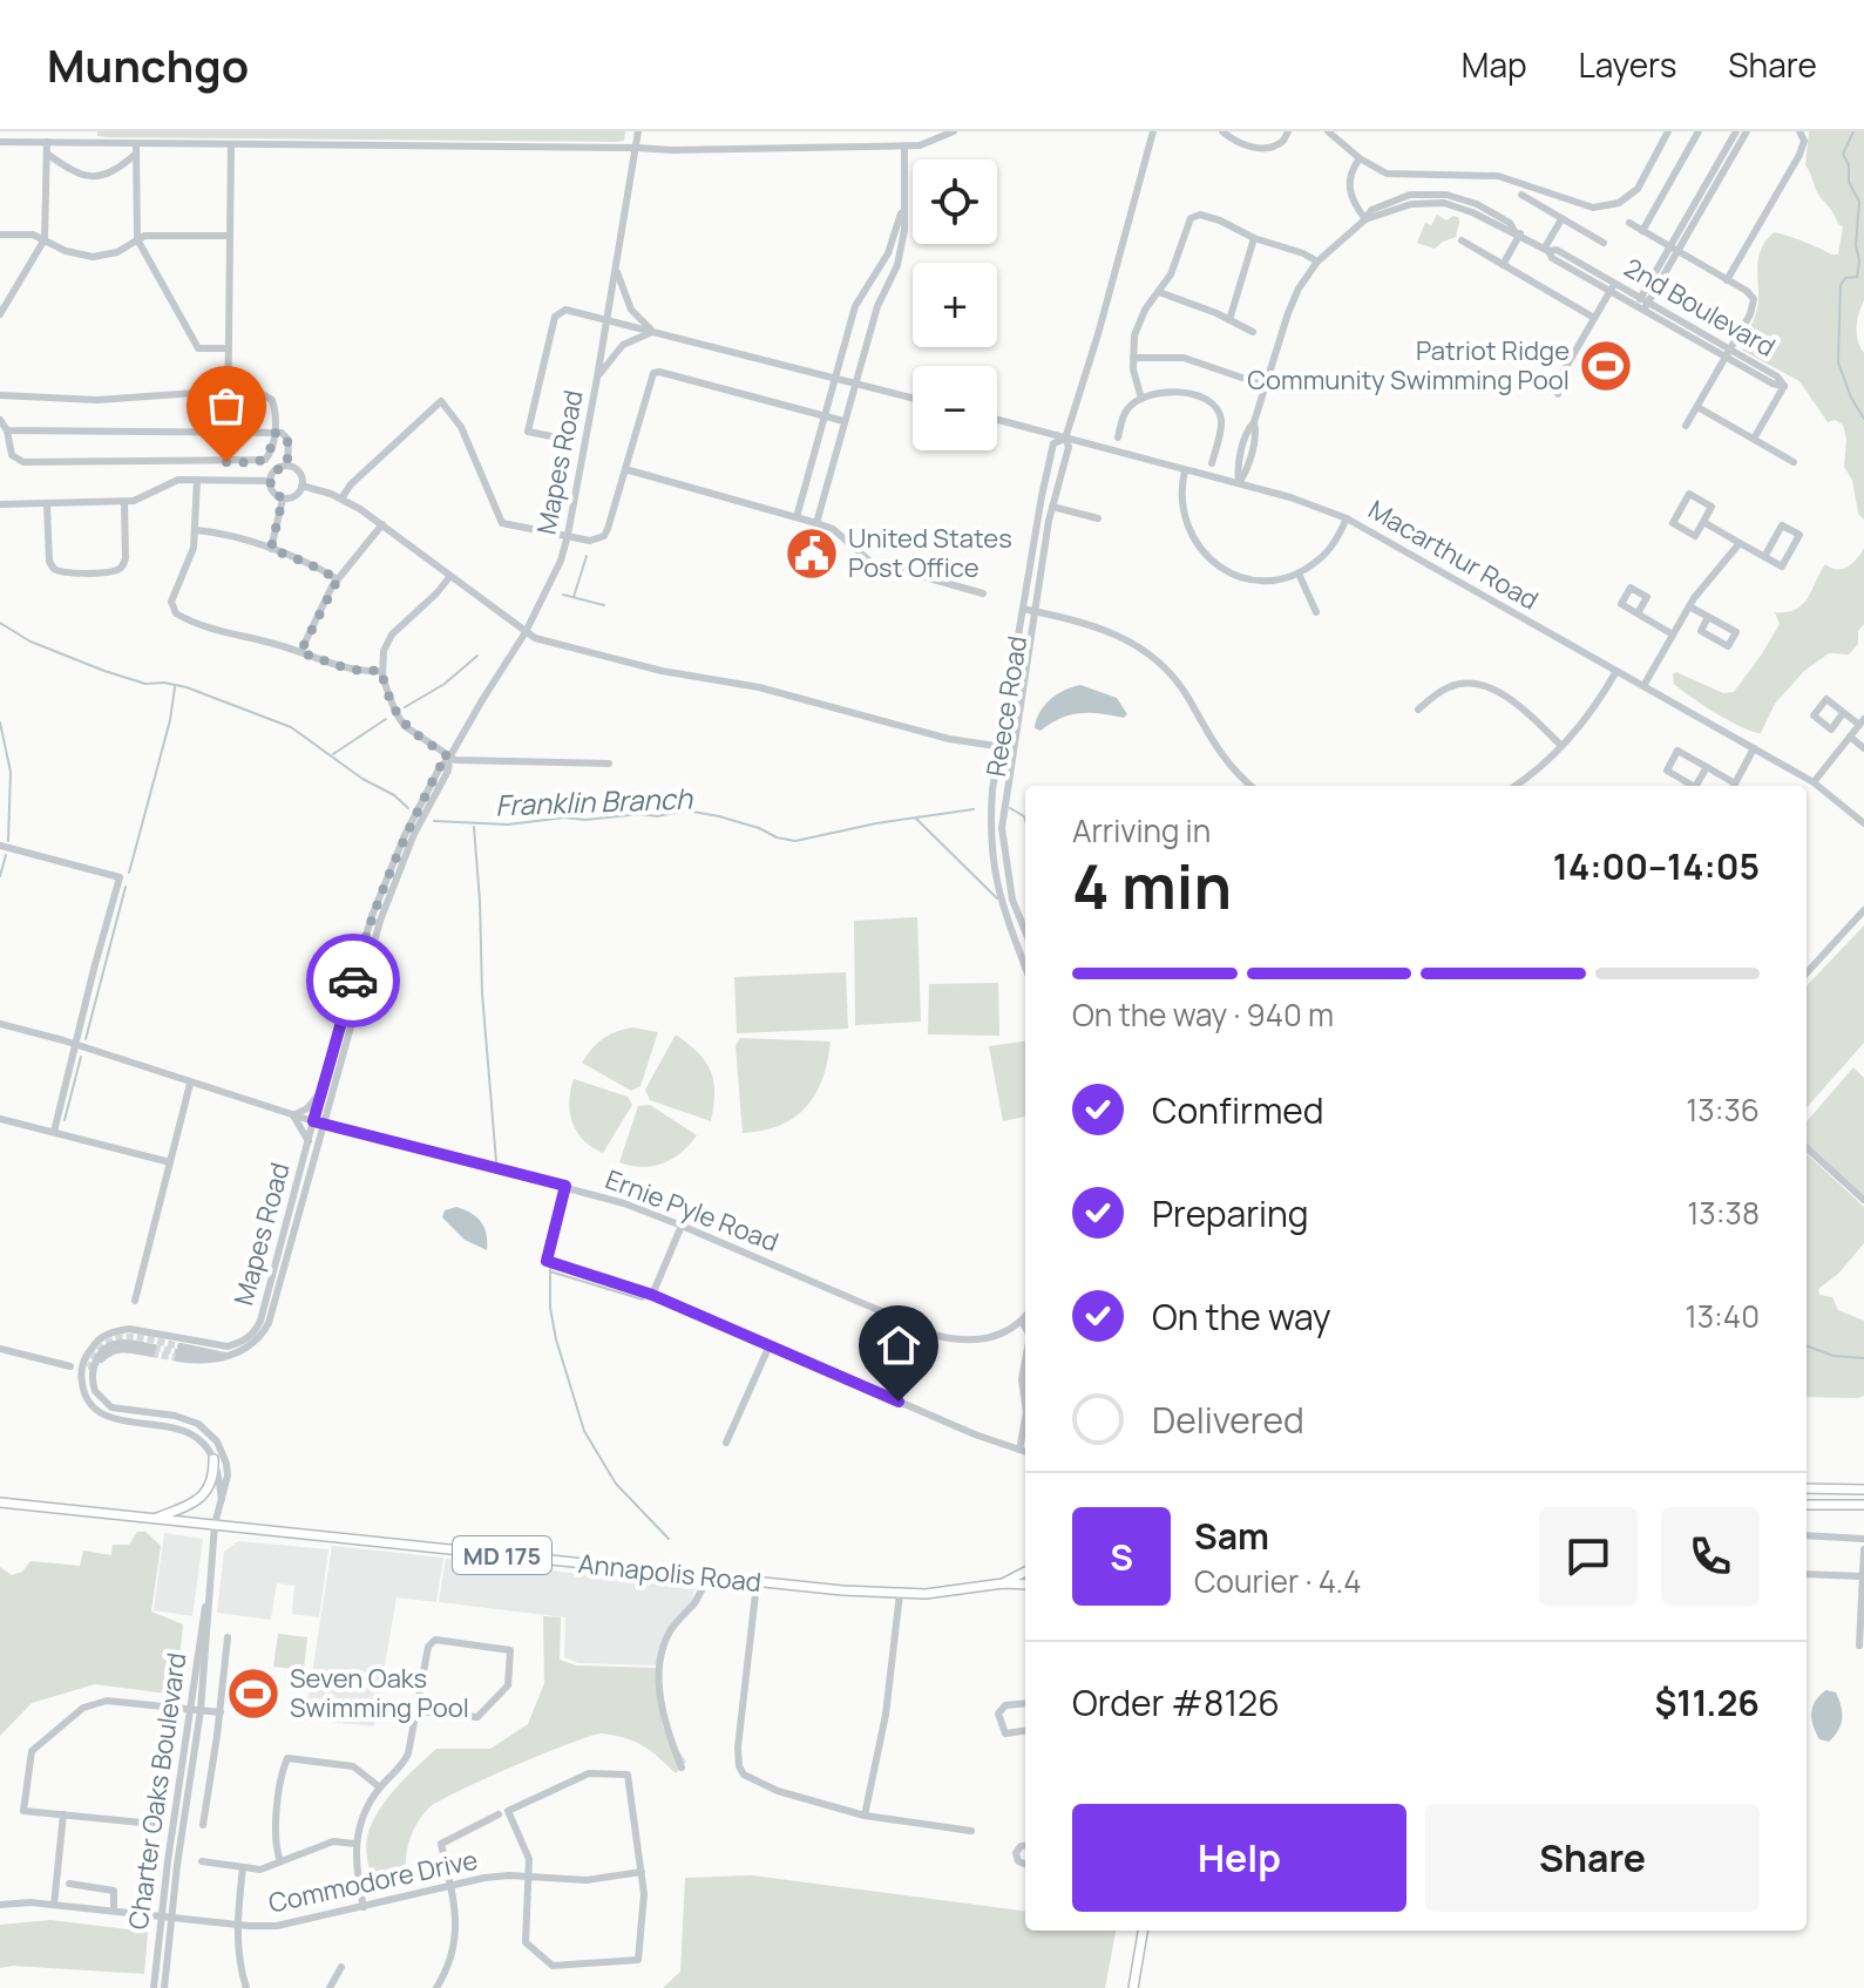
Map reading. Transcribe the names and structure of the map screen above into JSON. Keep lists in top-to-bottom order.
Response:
{
  "streets": {
    "main road": ["MD 175", "Annapolis Road"],
    "street": [
      "2nd Boulevard",
      "Mapes Road",
      "Macarthur Road",
      "Reece Road",
      "Ernie Pyle Road",
      "Charter Oaks Boulevard",
      "Commodore Drive"
    ]
  },
  "crossings": [
    ["2nd Boulevard", "Macarthur Road"],
    ["Mapes Road", "Ernie Pyle Road"],
    ["Macarthur Road", "Reece Road"],
    ["Annapolis Road", "Charter Oaks Boulevard"],
    ["Charter Oaks Boulevard", "Commodore Drive"]
  ],
  "water": ["Franklin Branch"],
  "places": {
    "sports": ["Patriot Ridge Community Swimming Pool", "Seven Oaks Swimming Pool"],
    "public building": ["United States Post Office"]
  },
  "page": {
    "header": "Munchgo",
    "nav": ["Map", "Layers", "Share"],
    "map_buttons": ["+", "−"],
    "heading": ["4 min", "Arriving in", "14:00–14:05"],
    "panel": [
      "Sam",
      "Courier · 4.4",
      "Order #8126",
      "$11.26"
    ],
    "bar": "On the way · 940 m",
    "list": [
      ["Confirmed", "13:36"],
      ["Preparing", "13:38"],
      ["On the way", "13:40"],
      "Delivered"
    ],
    "round": "S",
    "buttons": ["Help", "Share"]
  }
}
